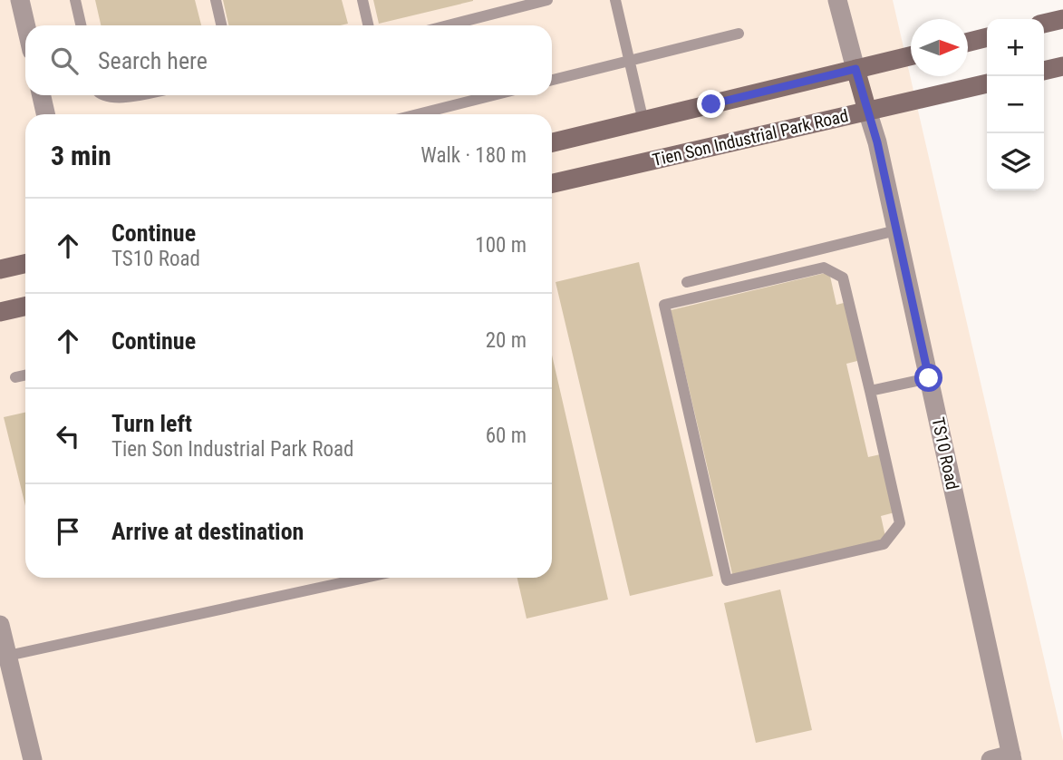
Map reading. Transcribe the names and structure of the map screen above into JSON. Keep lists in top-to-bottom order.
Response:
{
  "streets": {
    "main road": ["Tien Son Industrial Park Road"],
    "street": ["TS10 Road"]
  },
  "crossings": [
    ["Tien Son Industrial Park Road", "TS10 Road"]
  ],
  "north": "right",
  "page": {
    "map_buttons": ["+", "−"],
    "search": "Search here",
    "heading": ["3 min", "Walk · 180 m"],
    "list": [
      ["Continue", "TS10 Road", "100 m"],
      ["Continue", "20 m"],
      ["Turn left", "Tien Son Industrial Park Road", "60 m"],
      "Arrive at destination"
    ]
  }
}
